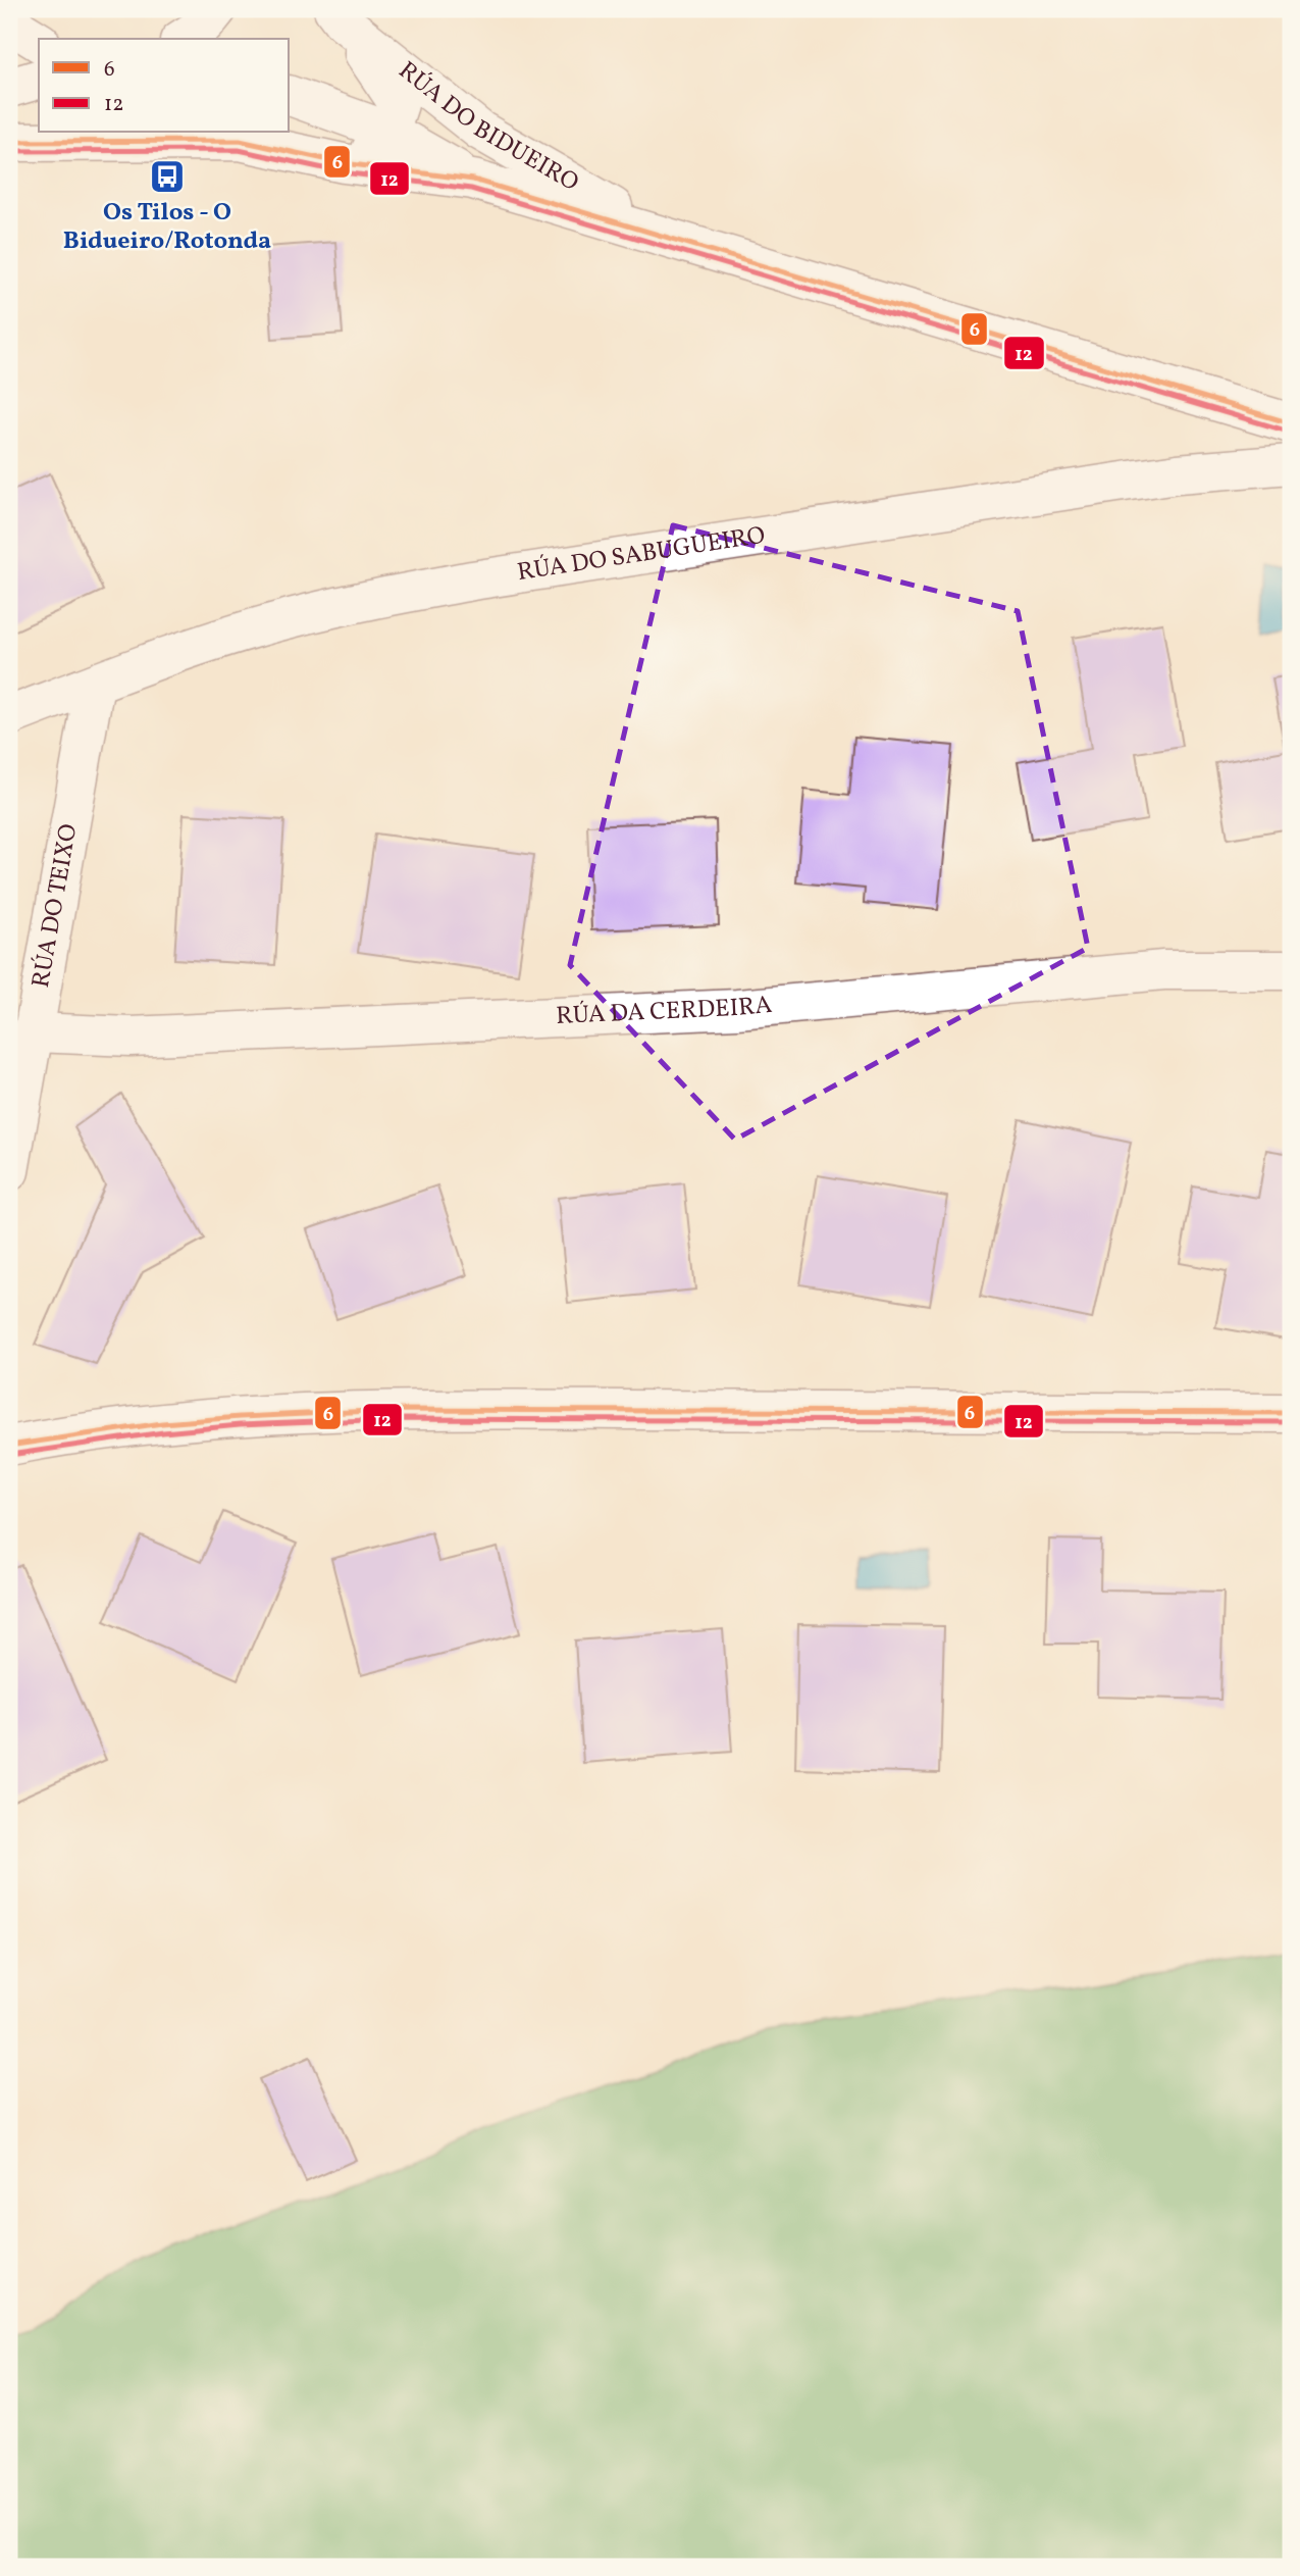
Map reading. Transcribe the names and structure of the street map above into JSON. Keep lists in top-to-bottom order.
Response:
{
  "streets": {
    "street": [
      "RÚA DO BIDUEIRO",
      "RÚA DO SABUGUEIRO",
      "RÚA DO TEIXO",
      "RÚA DA CERDEIRA"
    ]
  },
  "crossings": [
    ["RÚA DO SABUGUEIRO", "RÚA DO TEIXO"],
    ["RÚA DO TEIXO", "RÚA DA CERDEIRA"]
  ],
  "places": {
    "bus stop": ["Os Tilos - O Bidueiro/Rotonda"]
  },
  "lines": ["transit line 6", "transit line 12"],
  "legend": ["6", "12"]
}
